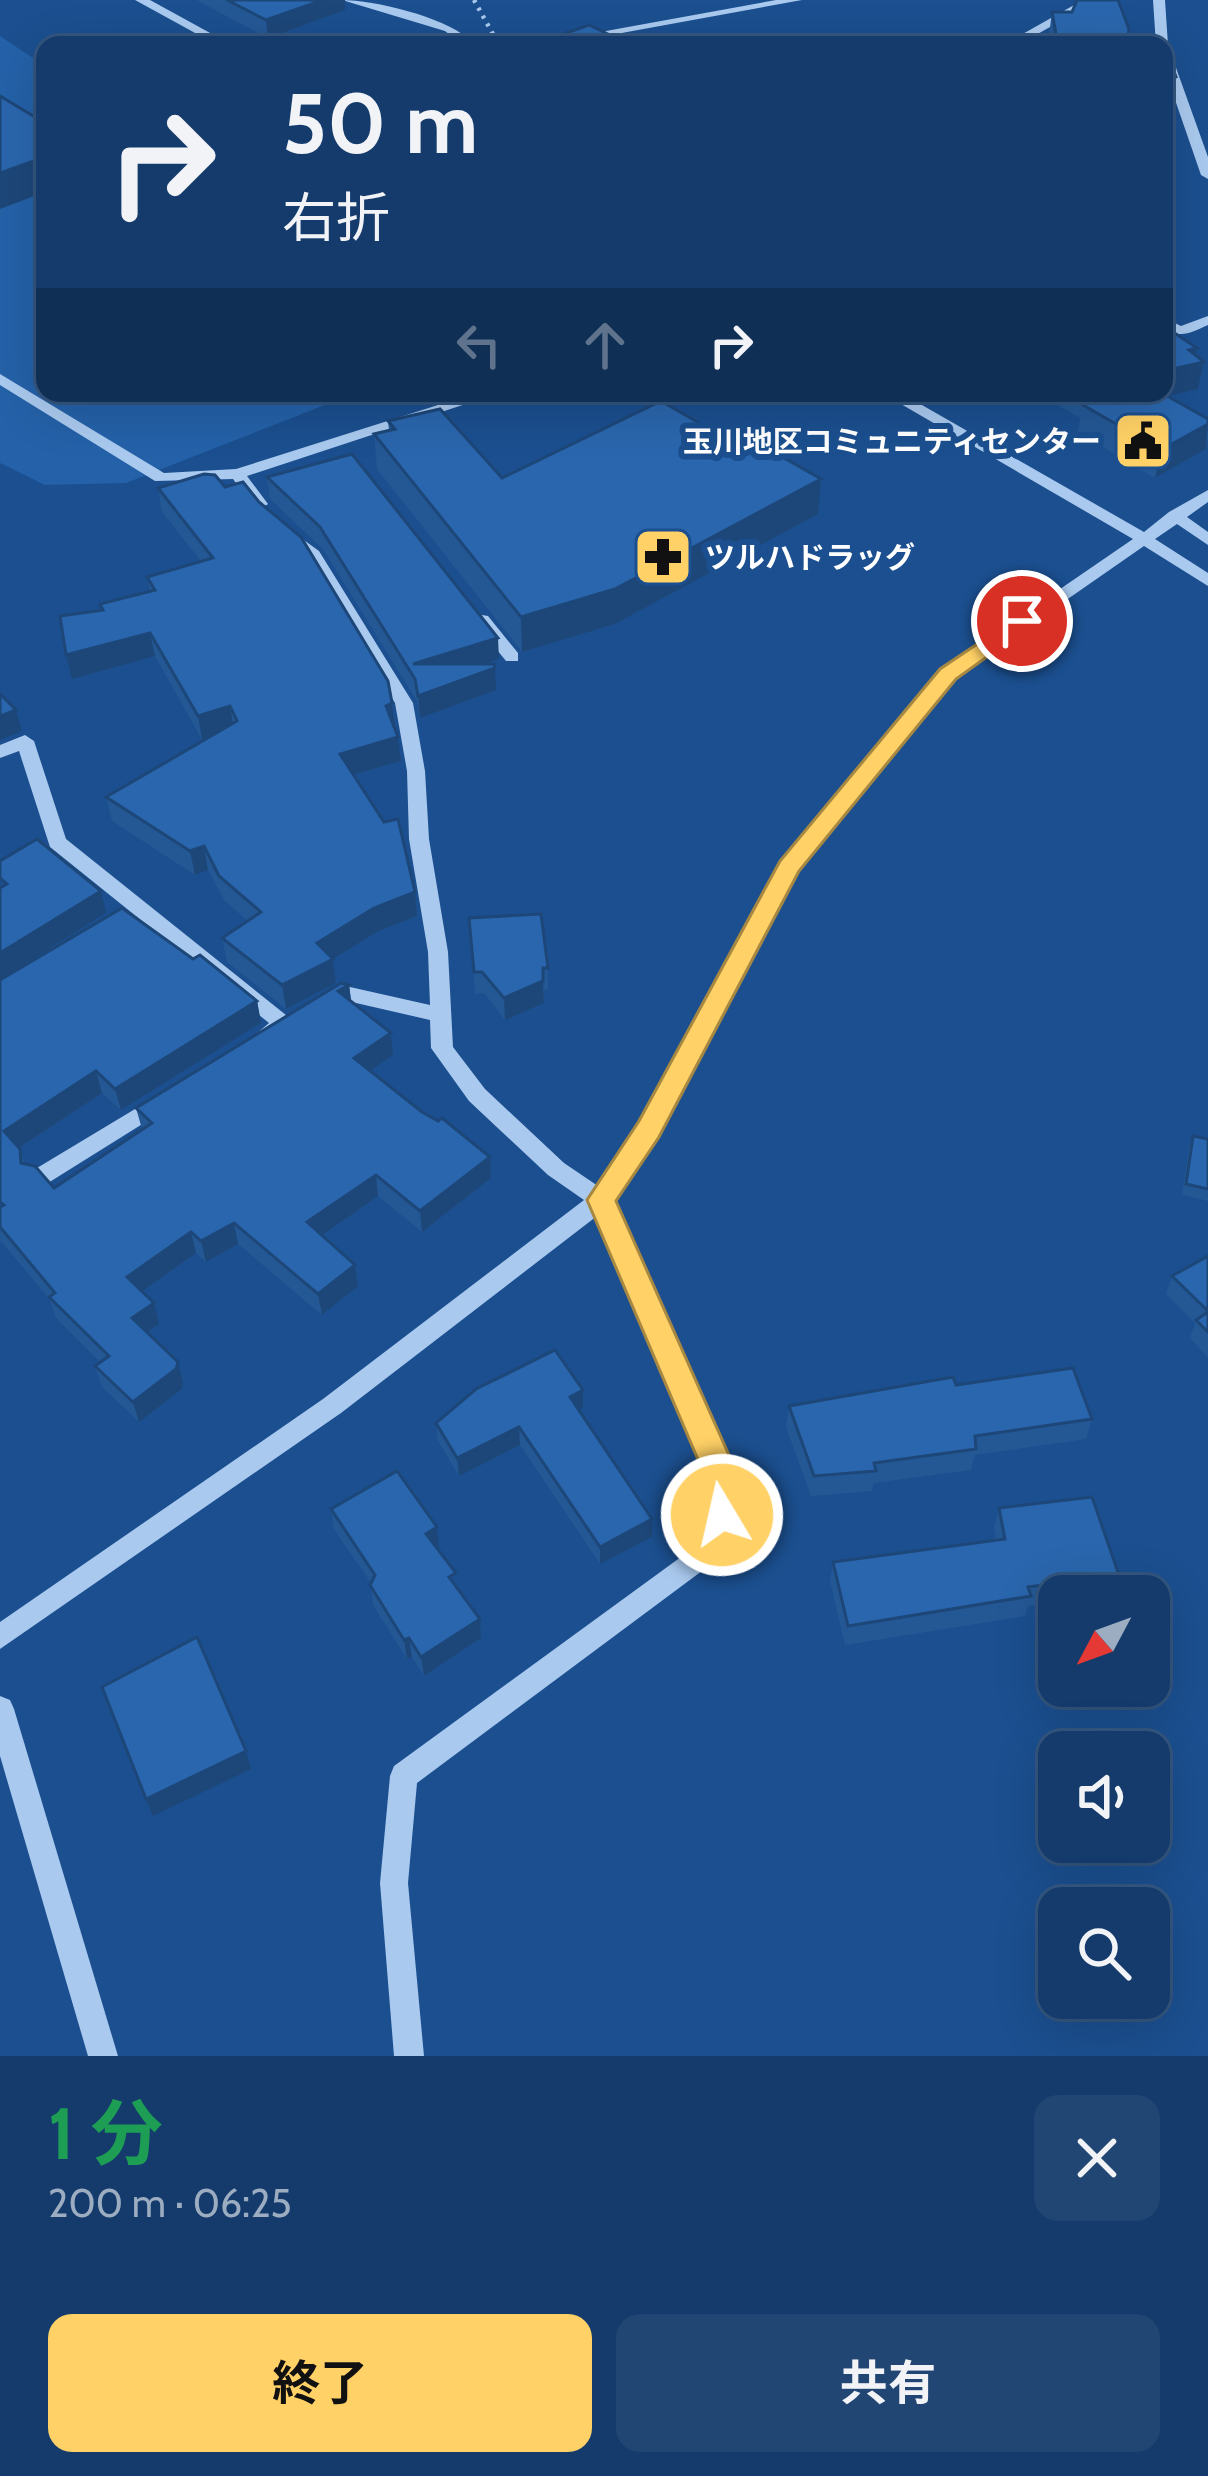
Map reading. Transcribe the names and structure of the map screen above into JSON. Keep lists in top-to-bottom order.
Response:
{
  "places": {
    "public building": ["玉川地区コミュニティセンター"],
    "pharmacy": ["ツルハドラッグ"]
  },
  "north": "bottom left",
  "page": {
    "turn": ["50 m", "右折"],
    "heading": ["1 分", "200 m · 06:25"],
    "buttons": ["終了", "共有"]
  }
}
